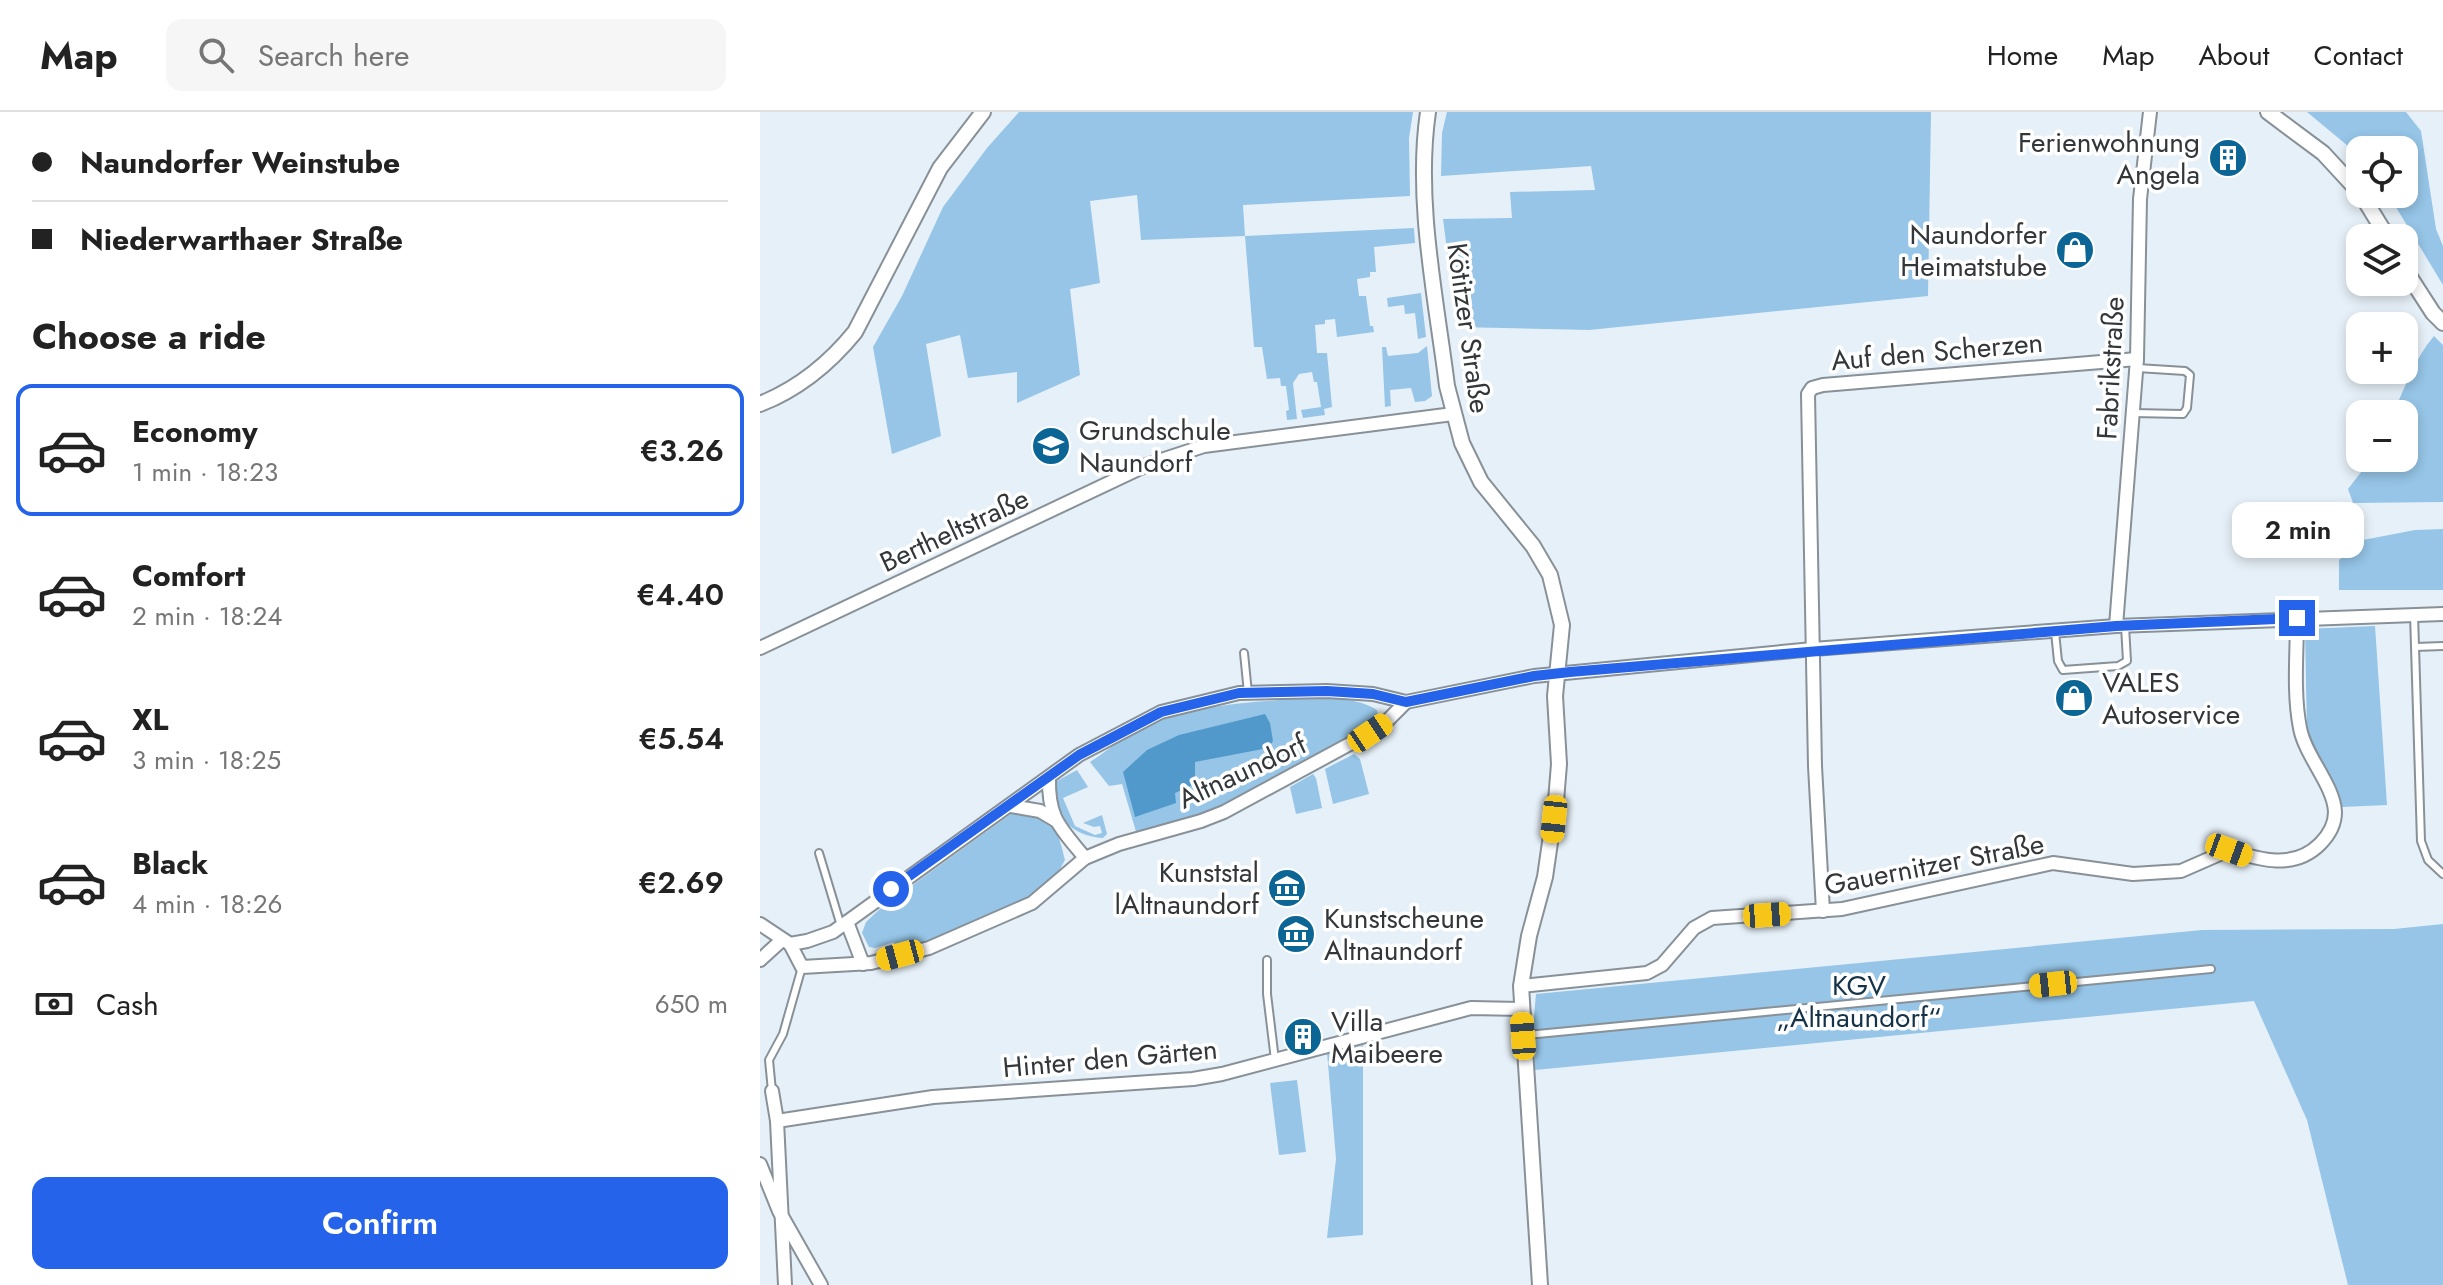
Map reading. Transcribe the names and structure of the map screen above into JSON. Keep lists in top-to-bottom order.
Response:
{
  "streets": {
    "street": [
      "Kötitzer Straße",
      "Auf den Scherzen",
      "Fabrikstraße",
      "Bertheltstraße",
      "Altnaundorf",
      "Gauernitzer Straße",
      "Hinter den Gärten"
    ]
  },
  "crossings": [
    ["Kötitzer Straße", "Bertheltstraße"],
    ["Kötitzer Straße", "Altnaundorf"],
    ["Kötitzer Straße", "Gauernitzer Straße"],
    ["Kötitzer Straße", "Hinter den Gärten"],
    ["Auf den Scherzen", "Fabrikstraße"],
    ["Auf den Scherzen", "Altnaundorf"],
    ["Fabrikstraße", "Altnaundorf"],
    ["Altnaundorf", "Gauernitzer Straße"]
  ],
  "parks": ["KGV „Altnaundorf“"],
  "places": {
    "building": ["Ferienwohnung Angela", "Villa Maibeere"],
    "shop": ["Naundorfer Heimatstube", "VALES Autoservice"],
    "school or university": ["Grundschule Naundorf"],
    "museum": ["Kunststal lAltnaundorf", "Kunstscheune Altnaundorf"]
  },
  "page": {
    "header": "Map",
    "search": "Search here",
    "nav": [
      "Home",
      "Map",
      "About",
      "Contact"
    ],
    "banner": ["Naundorfer Weinstube", "Niederwarthaer Straße"],
    "map_buttons": ["+", "−"],
    "heading": "Choose a ride",
    "list": [
      {
        "name": "Economy",
        "note": "1 min · 18:23",
        "value": "€3.26"
      },
      {
        "name": "Comfort",
        "note": "2 min · 18:24",
        "value": "€4.40"
      },
      {
        "name": "XL",
        "note": "3 min · 18:25",
        "value": "€5.54"
      },
      {
        "name": "Black",
        "note": "4 min · 18:26",
        "value": "€2.69"
      }
    ],
    "bubble": "2 min",
    "pay": ["Cash", "650 m"],
    "buttons": "Confirm"
  }
}
